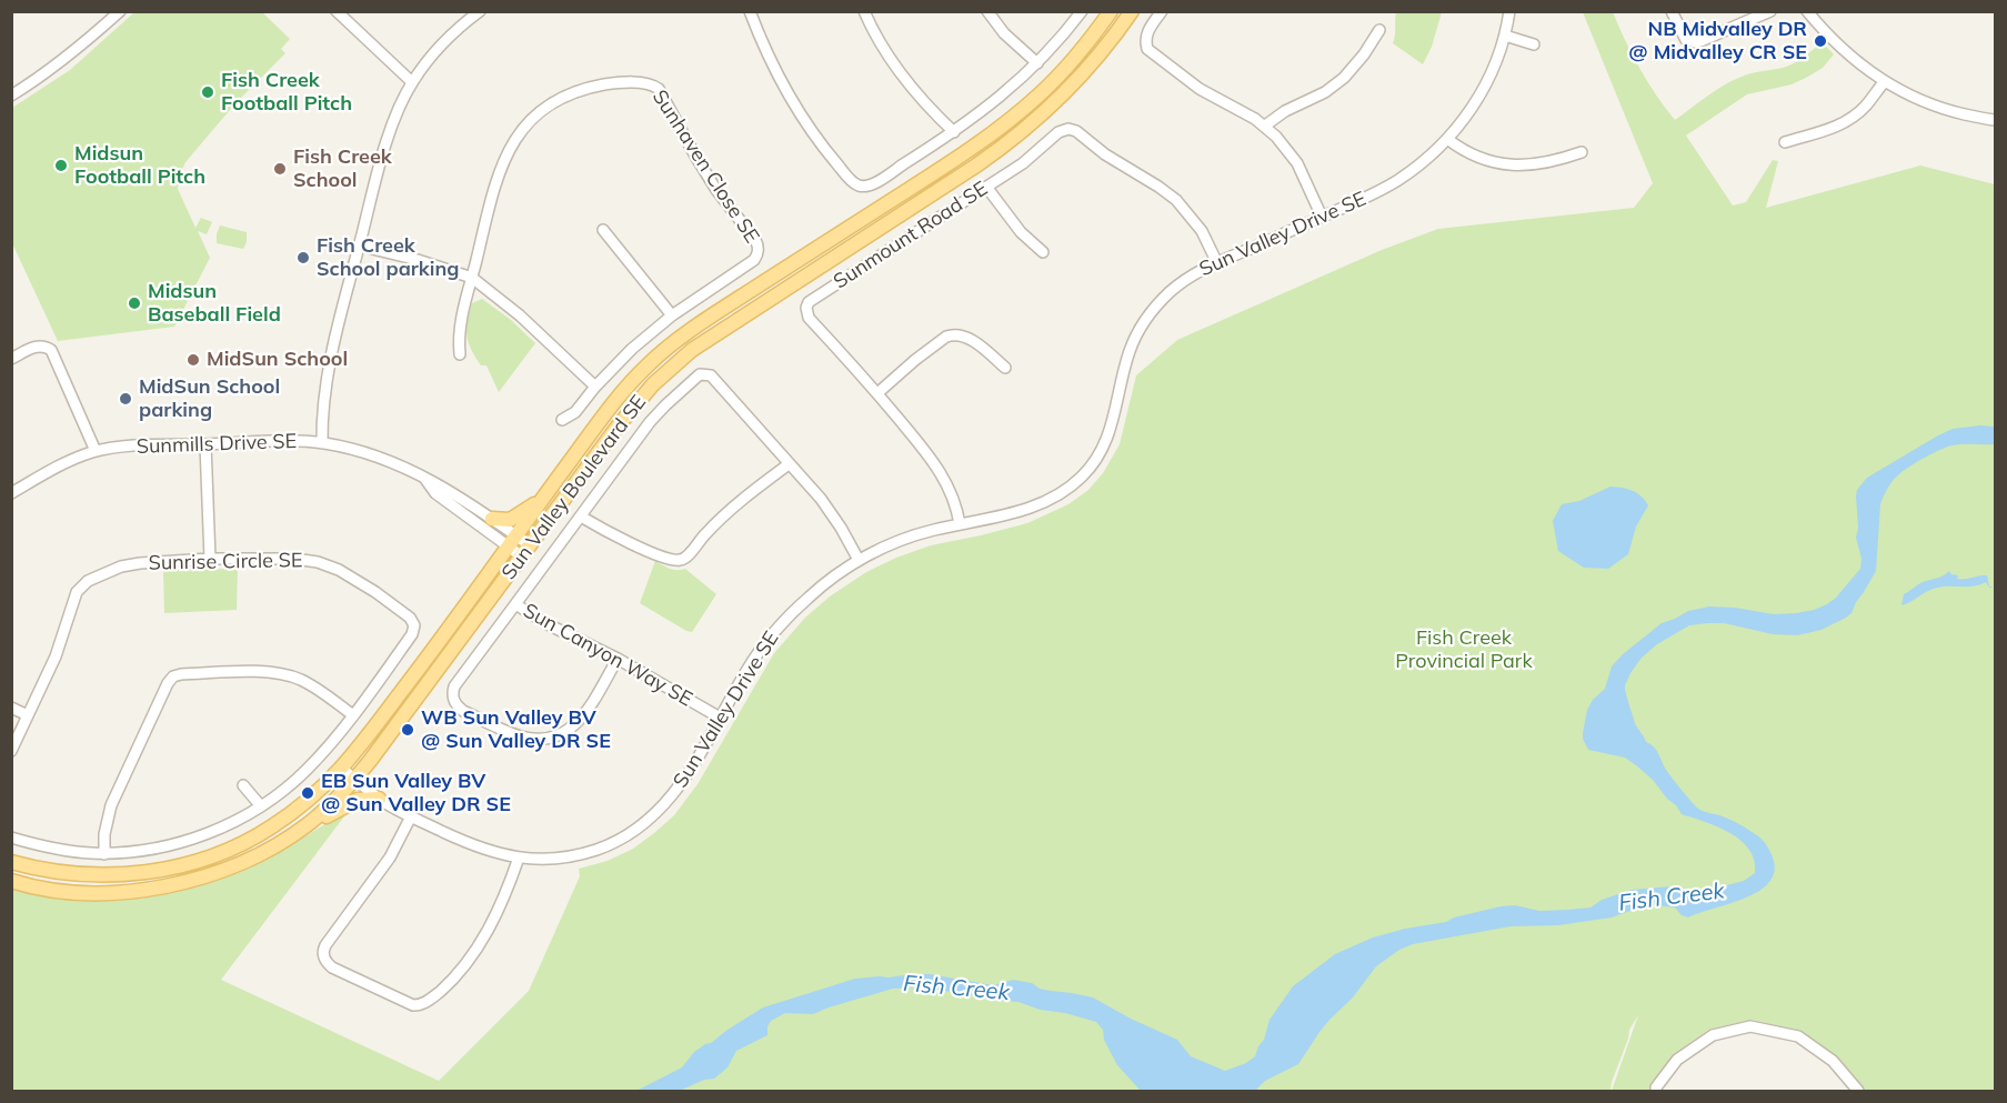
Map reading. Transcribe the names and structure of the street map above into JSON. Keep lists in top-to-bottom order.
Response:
{
  "streets": {
    "main road": ["Sun Valley Boulevard SE"],
    "street": [
      "Sunhaven Close SE",
      "Sun Valley Drive SE",
      "Sunmount Road SE",
      "Sunmills Drive SE",
      "Sunrise Circle SE",
      "Sun Canyon Way SE"
    ]
  },
  "crossings": [
    ["Sun Valley Drive SE", "Sunmount Road SE"],
    ["Sun Valley Drive SE", "Sun Valley Boulevard SE"],
    ["Sun Valley Drive SE", "Sun Canyon Way SE"],
    ["Sunmills Drive SE", "Sun Valley Boulevard SE"]
  ],
  "water": ["Fish Creek"],
  "parks": ["Fish Creek Provincial Park"],
  "places": [
    "NB Midvalley DR @ Midvalley CR SE",
    "Fish Creek Football Pitch",
    "Midsun Football Pitch",
    "Fish Creek School",
    "Fish Creek School parking",
    "Midsun Baseball Field",
    "MidSun School",
    "MidSun School parking",
    "WB Sun Valley BV @ Sun Valley DR SE",
    "EB Sun Valley BV @ Sun Valley DR SE"
  ]
}
